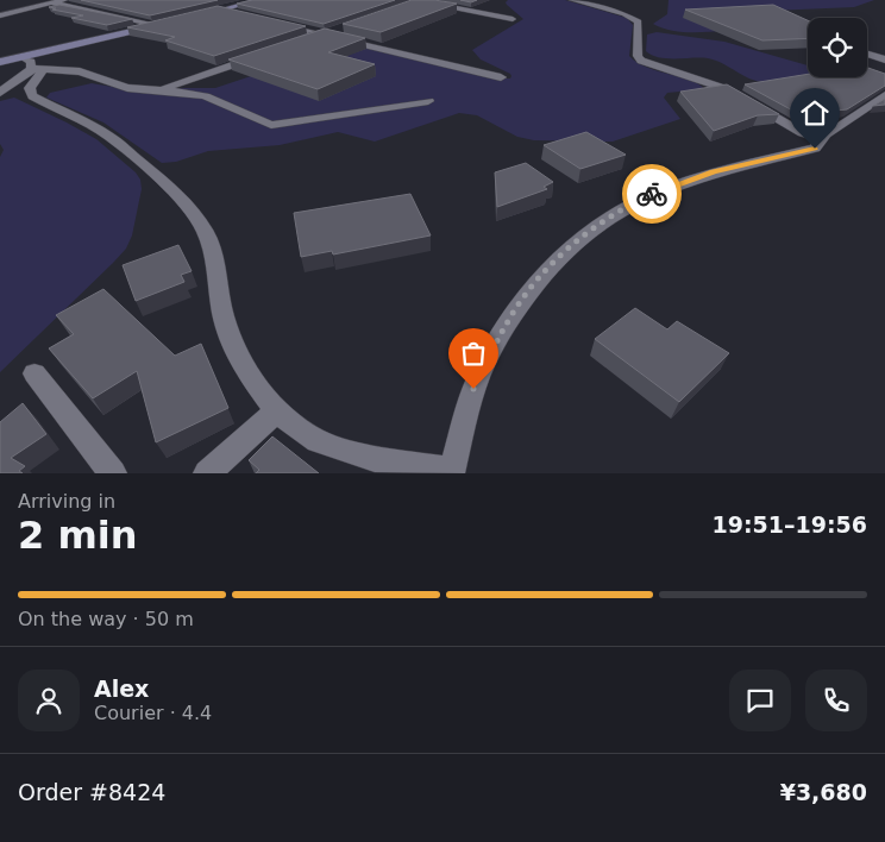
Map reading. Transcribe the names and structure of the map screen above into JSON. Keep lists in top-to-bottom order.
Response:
{
  "page": {
    "heading": ["2 min", "Arriving in", "19:51–19:56"],
    "panel": [
      "Alex",
      "Courier · 4.4",
      "Order #8424",
      "¥3,680"
    ],
    "bar": "On the way · 50 m"
  }
}
